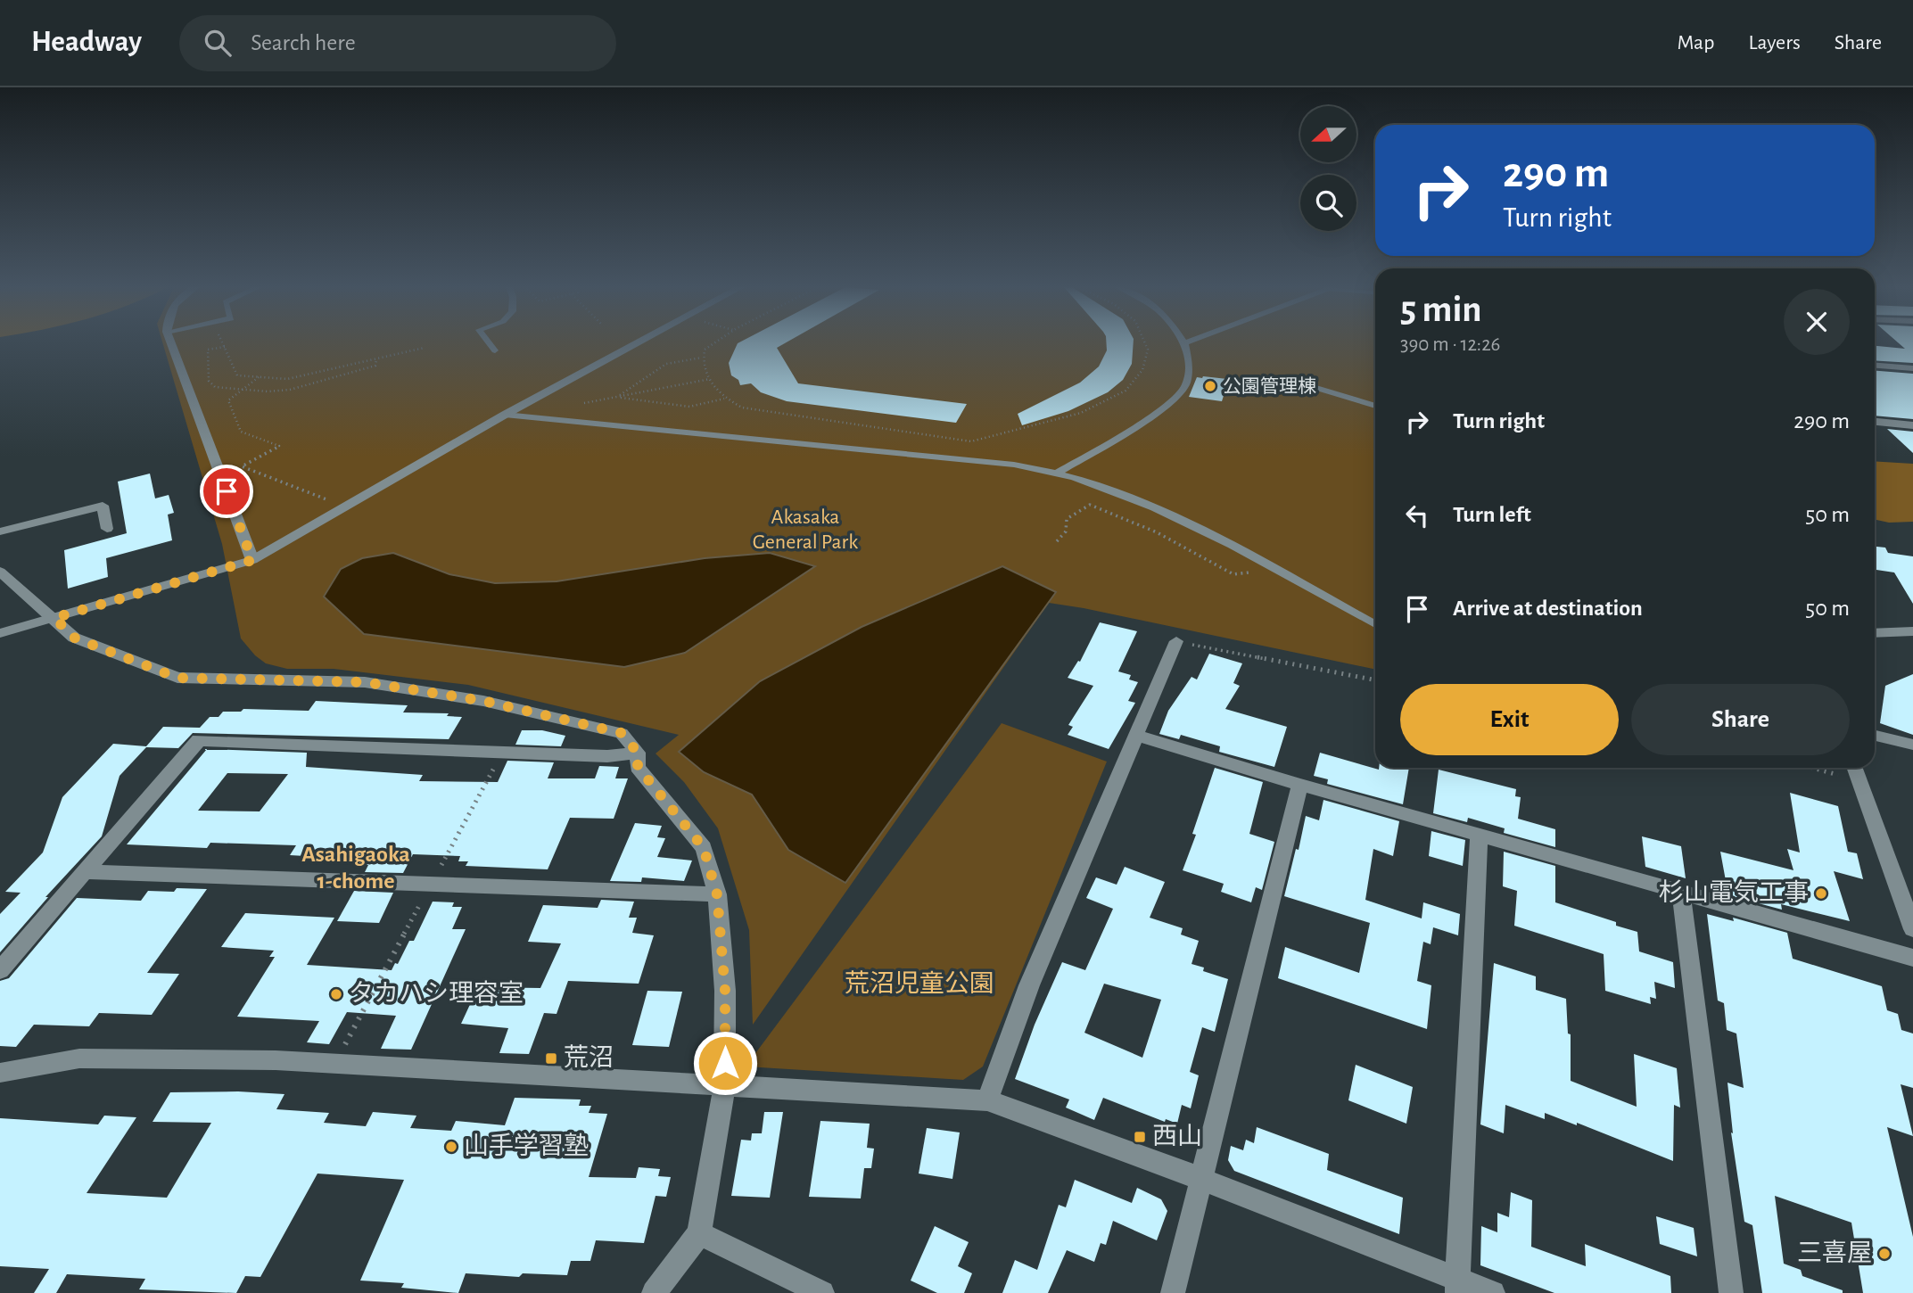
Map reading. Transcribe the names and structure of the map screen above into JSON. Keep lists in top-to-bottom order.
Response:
{
  "districts": ["Asahigaoka 1-chome"],
  "parks": ["Akasaka General Park", "荒沼児童公園"],
  "places": {
    "other": [
      "公園管理棟",
      "杉山電気工事",
      "タカハシ理容室",
      "山手学習塾",
      "三喜屋"
    ],
    "transit": ["荒沼", "西山"]
  },
  "north": "left",
  "page": {
    "header": "Headway",
    "search": "Search here",
    "nav": ["Map", "Layers", "Share"],
    "turn": ["290 m", "Turn right"],
    "heading": ["5 min", "390 m · 12:26"],
    "list": [
      {
        "name": "Turn right",
        "value": "290 m"
      },
      {
        "name": "Turn left",
        "value": "50 m"
      },
      {
        "name": "Arrive at destination",
        "value": "50 m"
      }
    ],
    "buttons": ["Exit", "Share"]
  }
}
